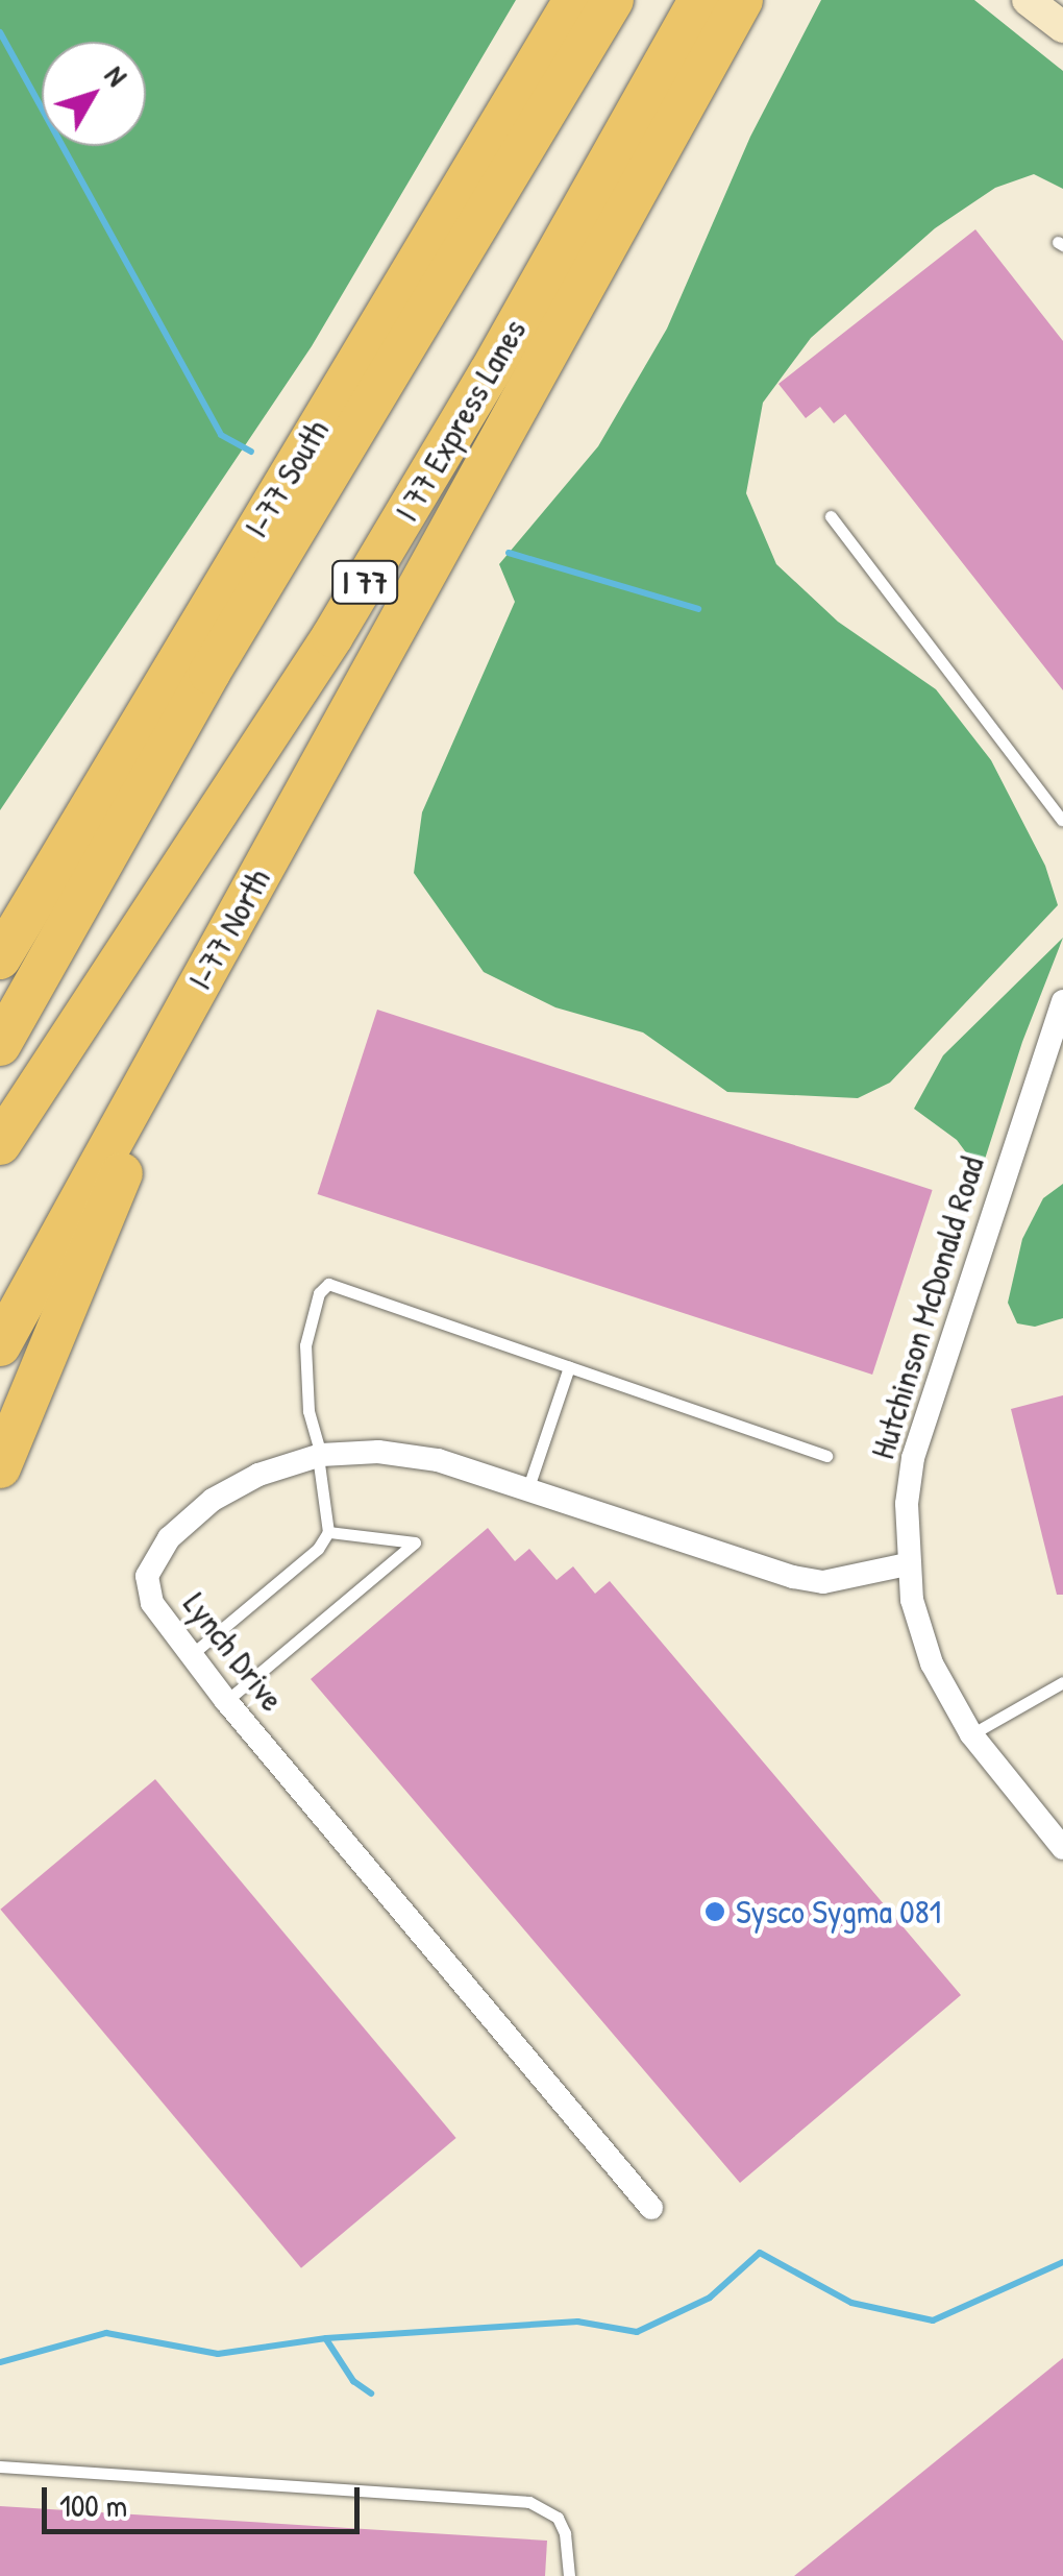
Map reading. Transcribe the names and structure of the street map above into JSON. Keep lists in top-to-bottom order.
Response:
{
  "streets": {
    "highway": [
      "I 77 Express Lanes",
      "I-77 South",
      "I 77",
      "I-77 North"
    ],
    "street": ["Hutchinson McDonald Road", "Lynch Drive"]
  },
  "crossings": [
    ["Hutchinson McDonald Road", "Lynch Drive"]
  ],
  "places": ["Sysco Sygma 081"],
  "scale_bar": "100 m",
  "north": "top right"
}
